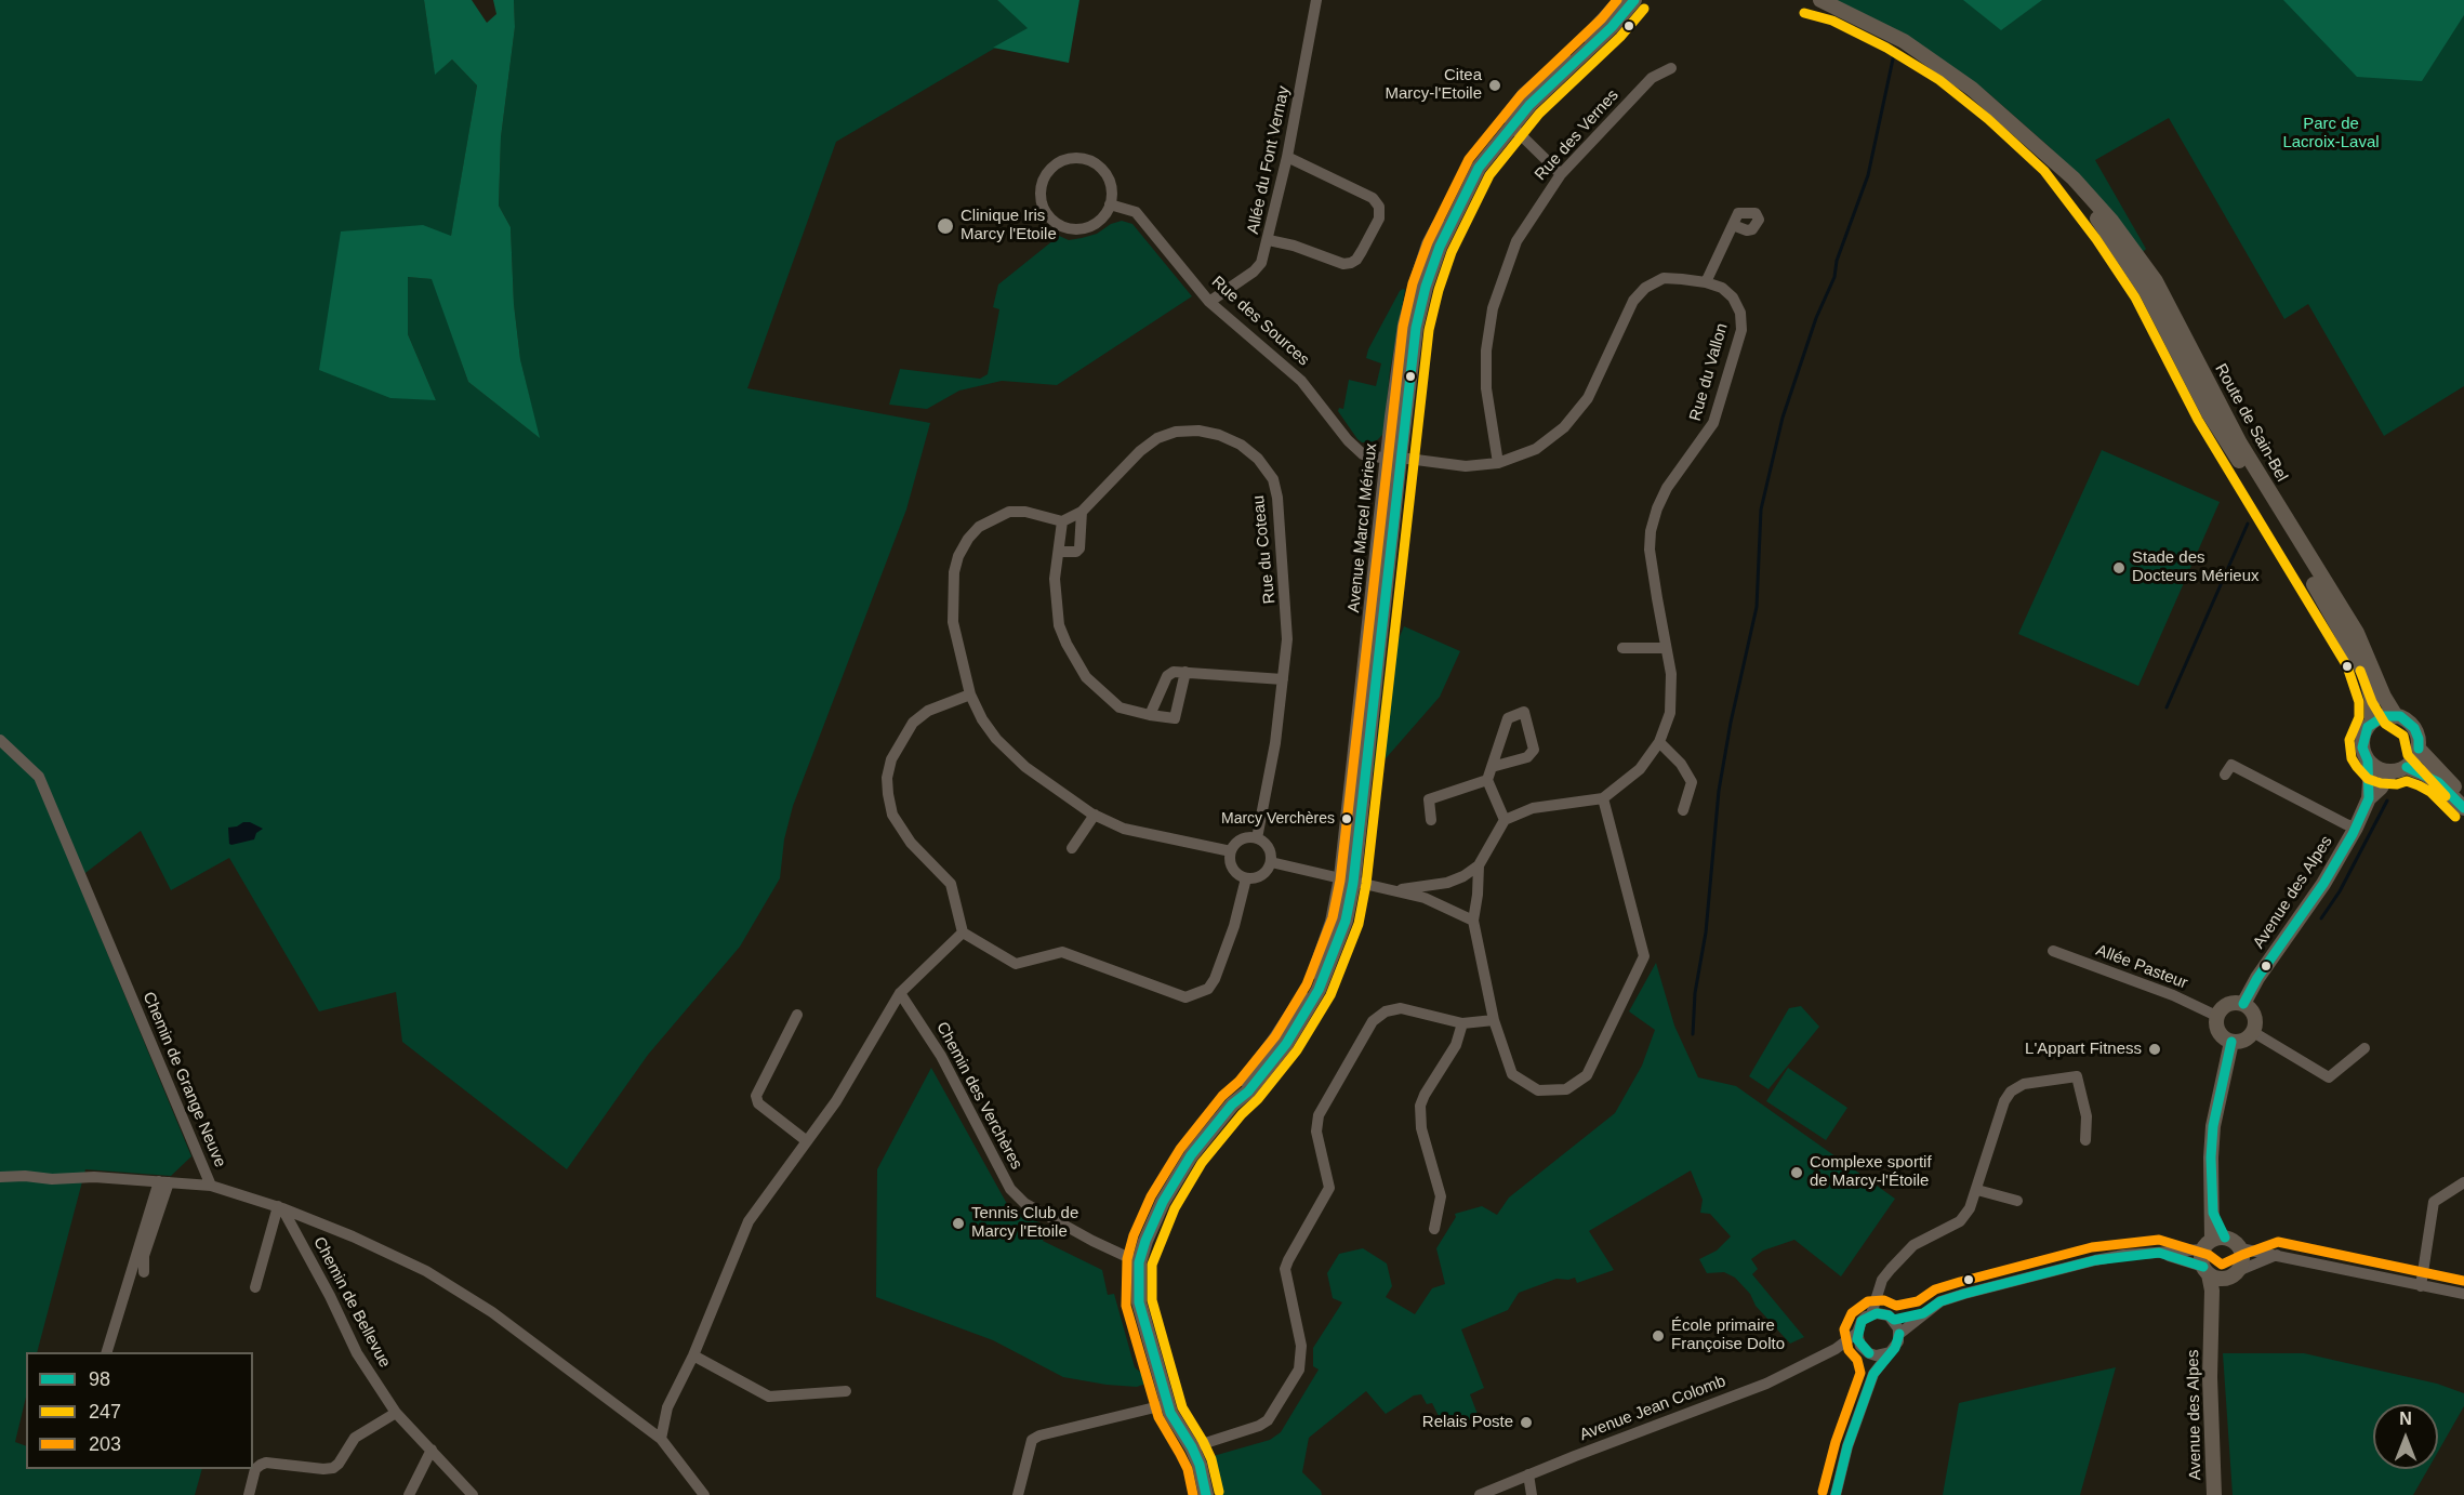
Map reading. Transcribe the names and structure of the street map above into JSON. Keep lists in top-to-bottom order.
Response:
{
  "streets": {
    "main road": ["Route de Sain-Bel", "Avenue Marcel Mérieux", "Avenue des Alpes"],
    "street": [
      "Rue des Vernes",
      "Allée du Font Vernay",
      "Rue des Sources",
      "Rue du Vallon",
      "Rue du Coteau",
      "Allée Pasteur",
      "Chemin de Grange Neuve",
      "Chemin des Verchères",
      "Chemin de Bellevue",
      "Avenue Jean Colomb"
    ]
  },
  "crossings": [
    ["Rue des Vernes", "Rue du Vallon"],
    ["Allée du Font Vernay", "Rue des Sources"],
    ["Rue des Sources", "Rue du Vallon"],
    ["Rue des Sources", "Avenue Marcel Mérieux"],
    ["Rue du Vallon", "Avenue Marcel Mérieux"],
    ["Route de Sain-Bel", "Avenue des Alpes"],
    ["Avenue Marcel Mérieux", "Chemin des Verchères"],
    ["Avenue des Alpes", "Allée Pasteur"],
    ["Chemin de Grange Neuve", "Chemin de Bellevue"]
  ],
  "parks": ["Parc de Lacroix-Laval"],
  "places": [
    "Citea Marcy-l'Etoile",
    "Clinique Iris Marcy l'Etoile",
    "Stade des Docteurs Mérieux",
    "Marcy Verchères",
    "L'Appart Fitness",
    "Complexe sportif de Marcy-l'Étoile",
    "Tennis Club de Marcy l'Etoile",
    "École primaire Françoise Dolto",
    "Relais Poste"
  ],
  "lines": ["transit line 98", "transit line 203", "transit line 247"],
  "legend": ["98", "247", "203"],
  "north": "top"
}
